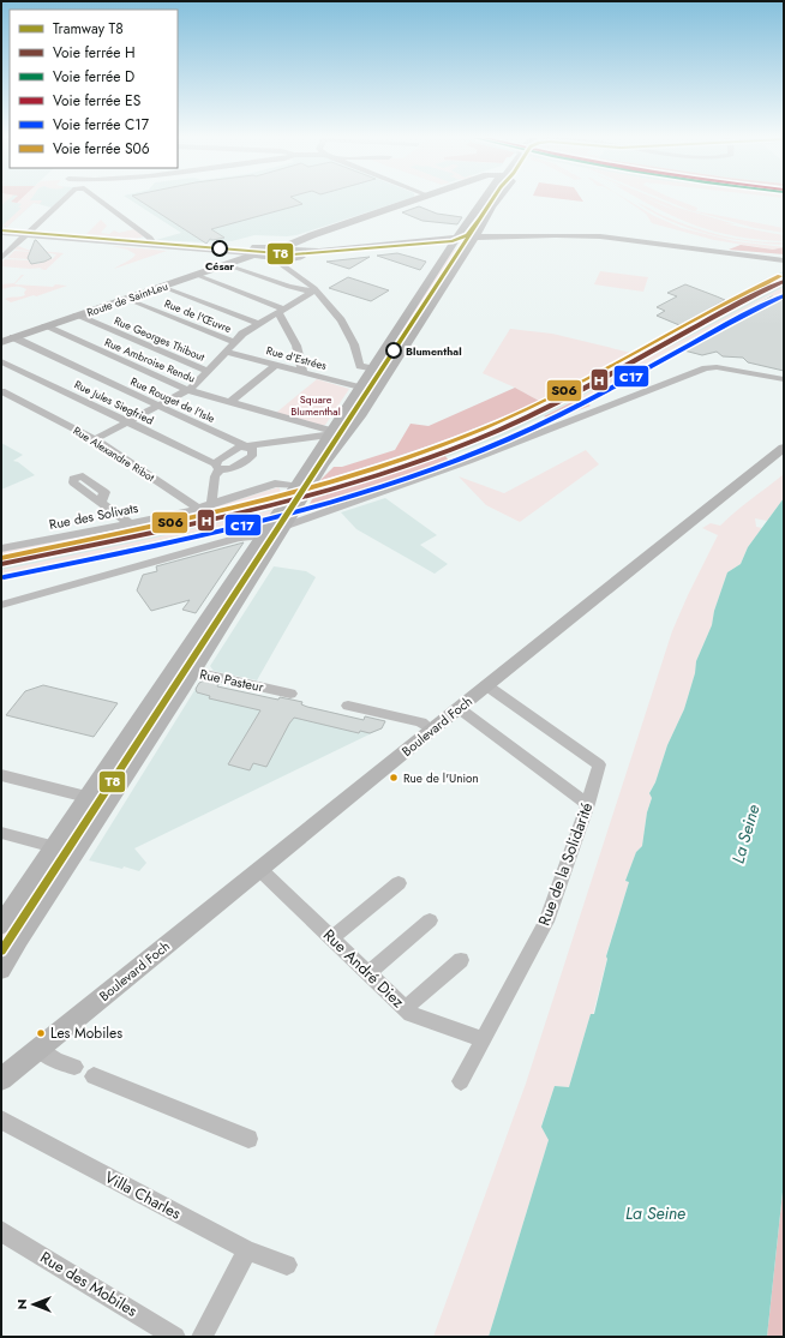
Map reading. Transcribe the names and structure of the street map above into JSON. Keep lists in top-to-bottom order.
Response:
{
  "streets": {
    "main road": ["Route de Saint-Leu", "Boulevard Foch"],
    "street": [
      "Rue de l'Œuvre",
      "Rue Georges Thibout",
      "Rue d'Estrées",
      "Rue Ambroise Rendu",
      "Rue Rouget de l'Isle",
      "Rue Jules Siegfried",
      "Rue Alexandre Ribot",
      "Rue des Solivats",
      "Rue Pasteur",
      "Rue de la Solidarité",
      "Rue André Diez",
      "Villa Charles",
      "Rue des Mobiles"
    ]
  },
  "crossings": [
    ["Route de Saint-Leu", "Rue de l'Œuvre"],
    ["Route de Saint-Leu", "Rue Georges Thibout"],
    ["Route de Saint-Leu", "Rue Ambroise Rendu"],
    ["Route de Saint-Leu", "Rue Rouget de l'Isle"],
    ["Rue Alexandre Ribot", "Rue des Solivats"],
    ["Boulevard Foch", "Rue de la Solidarité"],
    ["Boulevard Foch", "Rue André Diez"],
    ["Rue de la Solidarité", "Rue André Diez"]
  ],
  "water": ["La Seine"],
  "parks": ["Square Blumenthal"],
  "places": [
    "César",
    "Blumenthal",
    "Rue de l'Union",
    "Les Mobiles"
  ],
  "lines": [
    "tram line T8",
    "rail line S06",
    "rail line H",
    "rail line C17"
  ],
  "legend": [
    "Tramway T8",
    "Voie ferrée H",
    "Voie ferrée D",
    "Voie ferrée ES",
    "Voie ferrée C17",
    "Voie ferrée S06"
  ],
  "north": "left"
}
